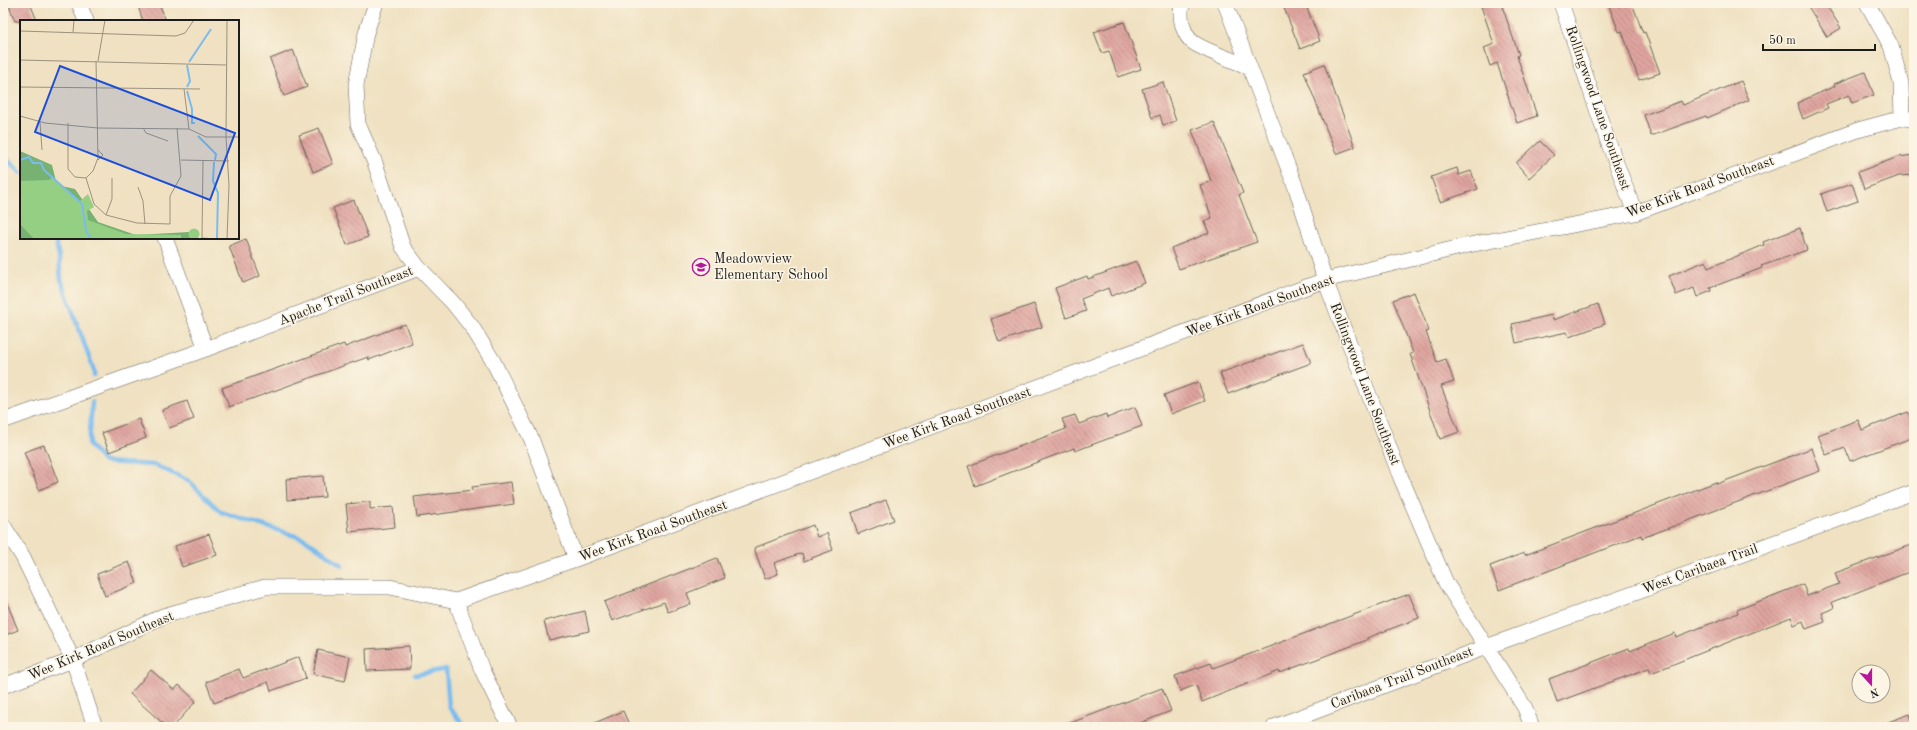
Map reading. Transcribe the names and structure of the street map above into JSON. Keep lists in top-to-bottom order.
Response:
{
  "streets": {
    "street": [
      "Rollingwood Lane Southeast",
      "Wee Kirk Road Southeast",
      "Apache Trail Southeast",
      "West Caribaea Trail",
      "Caribaea Trail Southeast"
    ]
  },
  "crossings": [
    ["Rollingwood Lane Southeast", "Wee Kirk Road Southeast"],
    ["Rollingwood Lane Southeast", "West Caribaea Trail"],
    ["Rollingwood Lane Southeast", "Caribaea Trail Southeast"],
    ["Wee Kirk Road Southeast", "Apache Trail Southeast"],
    ["West Caribaea Trail", "Caribaea Trail Southeast"]
  ],
  "places": {
    "school or university": ["Meadowview Elementary School"]
  },
  "scale_bar": "50 m",
  "north": "bottom"
}
